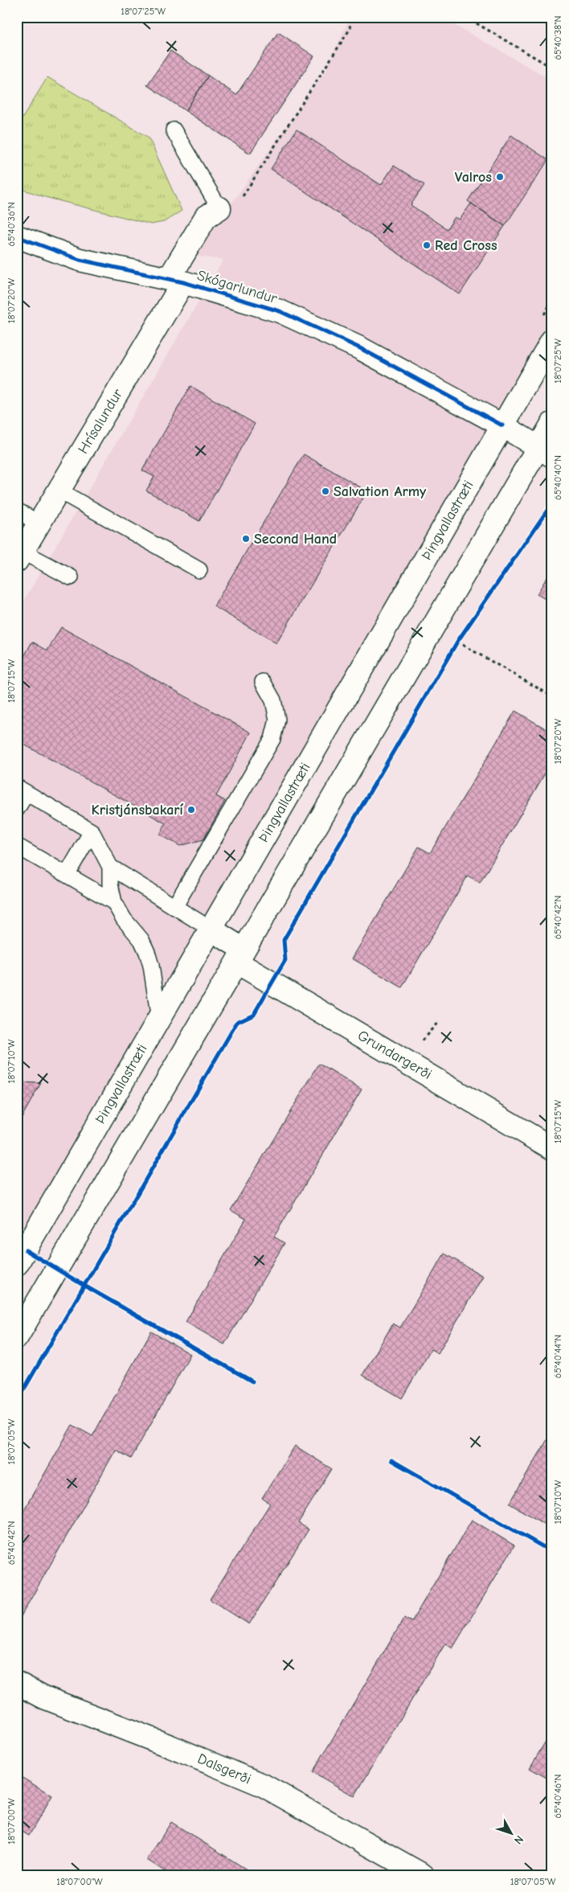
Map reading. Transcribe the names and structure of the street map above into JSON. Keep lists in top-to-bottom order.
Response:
{
  "streets": {
    "main road": [
      "Skógarlundur",
      "Hrísalundur",
      "Þingvallastræti",
      "Grundargerði",
      "Dalsgerði"
    ]
  },
  "crossings": [
    ["Skógarlundur", "Hrísalundur"],
    ["Skógarlundur", "Þingvallastræti"],
    ["Þingvallastræti", "Grundargerði"]
  ],
  "places": [
    "Valros",
    "Red Cross",
    "Salvation Army",
    "Second Hand",
    "Kristjánsbakarí"
  ],
  "north": "bottom right",
  "coordinates": [
    "18°07'25\"W",
    "65°40'38\"N",
    "65°40'36\"N",
    "18°07'20\"W",
    "65°40'40\"N",
    "18°07'15\"W",
    "65°40'42\"N",
    "18°07'10\"W",
    "65°40'44\"N",
    "18°07'05\"W",
    "65°40'46\"N",
    "18°07'00\"W"
  ]
}
